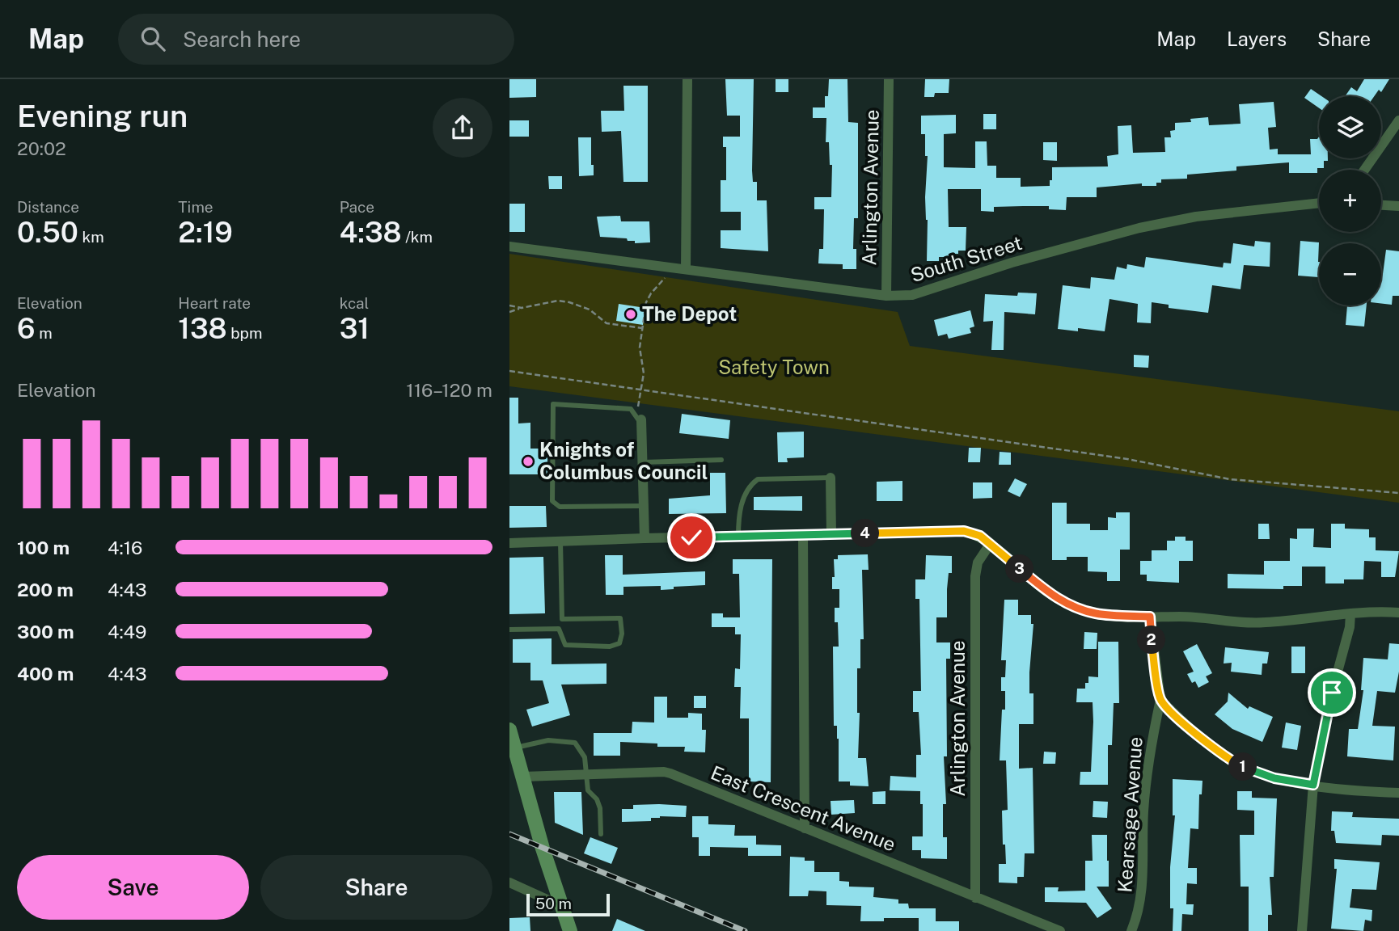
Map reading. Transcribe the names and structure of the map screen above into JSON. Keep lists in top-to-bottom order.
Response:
{
  "streets": {
    "street": [
      "Arlington Avenue",
      "South Street",
      "East Crescent Avenue",
      "Kearsage Avenue"
    ]
  },
  "crossings": [
    ["Arlington Avenue", "South Street"],
    ["Arlington Avenue", "East Crescent Avenue"]
  ],
  "parks": ["Safety Town"],
  "places": ["The Depot", "Knights of Columbus Council"],
  "scale_bar": "50 m",
  "page": {
    "header": "Map",
    "search": "Search here",
    "nav": ["Map", "Layers", "Share"],
    "heading": ["Evening run", "20:02"],
    "map_buttons": ["+", "−"],
    "stats": [
      ["Distance", "0.50 km"],
      ["Time", "2:19"],
      ["Pace", "4:38 /km"],
      ["Elevation", "6 m"],
      ["Heart rate", "138 bpm"],
      ["kcal", "31"]
    ],
    "chart": ["Elevation", "116–120 m"],
    "pins": [
      "4",
      "3",
      "2",
      "1"
    ],
    "list": [
      {
        "name": "100 m",
        "note": "4:16"
      },
      {
        "name": "200 m",
        "note": "4:43"
      },
      {
        "name": "300 m",
        "note": "4:49"
      },
      {
        "name": "400 m",
        "note": "4:43"
      }
    ],
    "buttons": ["Save", "Share"],
    "scale": "50 m"
  }
}
